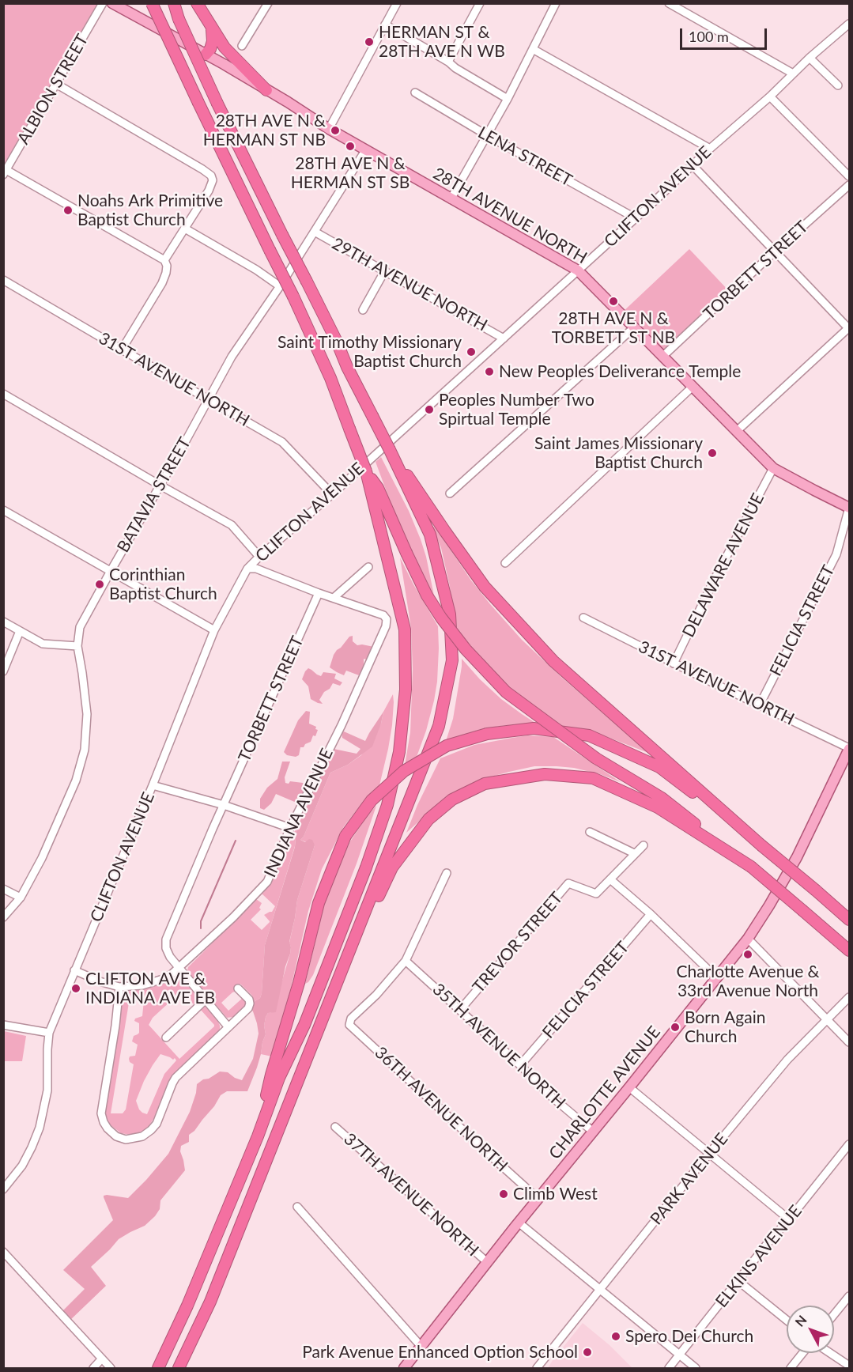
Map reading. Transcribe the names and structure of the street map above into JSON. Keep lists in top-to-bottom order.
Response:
{
  "streets": {
    "main road": ["28TH AVENUE NORTH", "CHARLOTTE AVENUE"],
    "street": [
      "ALBION STREET",
      "LENA STREET",
      "CLIFTON AVENUE",
      "TORBETT STREET",
      "29TH AVENUE NORTH",
      "31ST AVENUE NORTH",
      "BATAVIA STREET",
      "DELAWARE AVENUE",
      "FELICIA STREET",
      "INDIANA AVENUE",
      "TREVOR STREET",
      "35TH AVENUE NORTH",
      "36TH AVENUE NORTH",
      "PARK AVENUE",
      "37TH AVENUE NORTH",
      "ELKINS AVENUE"
    ]
  },
  "crossings": [
    ["LENA STREET", "CLIFTON AVENUE"],
    ["CLIFTON AVENUE", "28TH AVENUE NORTH"],
    ["CLIFTON AVENUE", "29TH AVENUE NORTH"],
    ["CLIFTON AVENUE", "31ST AVENUE NORTH"],
    ["28TH AVENUE NORTH", "TORBETT STREET"],
    ["28TH AVENUE NORTH", "BATAVIA STREET"],
    ["28TH AVENUE NORTH", "DELAWARE AVENUE"],
    ["28TH AVENUE NORTH", "FELICIA STREET"],
    ["TORBETT STREET", "INDIANA AVENUE"],
    ["29TH AVENUE NORTH", "BATAVIA STREET"],
    ["31ST AVENUE NORTH", "BATAVIA STREET"],
    ["31ST AVENUE NORTH", "DELAWARE AVENUE"],
    ["31ST AVENUE NORTH", "FELICIA STREET"],
    ["31ST AVENUE NORTH", "CHARLOTTE AVENUE"],
    ["FELICIA STREET", "35TH AVENUE NORTH"],
    ["TREVOR STREET", "35TH AVENUE NORTH"],
    ["35TH AVENUE NORTH", "CHARLOTTE AVENUE"],
    ["35TH AVENUE NORTH", "36TH AVENUE NORTH"],
    ["CHARLOTTE AVENUE", "36TH AVENUE NORTH"],
    ["CHARLOTTE AVENUE", "37TH AVENUE NORTH"]
  ],
  "places": [
    "HERMAN ST & 28TH AVE N WB",
    "28TH AVE N & HERMAN ST NB",
    "28TH AVE N & HERMAN ST SB",
    "Noahs Ark Primitive Baptist Church",
    "28TH AVE N & TORBETT ST NB",
    "Saint Timothy Missionary Baptist Church",
    "New Peoples Deliverance Temple",
    "Peoples Number Two Spirtual Temple",
    "Saint James Missionary Baptist Church",
    "Corinthian Baptist Church",
    "Charlotte Avenue & 33rd Avenue North",
    "CLIFTON AVE & INDIANA AVE EB",
    "Born Again Church",
    "Climb West",
    "Spero Dei Church",
    "Park Avenue Enhanced Option School"
  ],
  "scale_bar": "100 m",
  "north": "top left"
}
